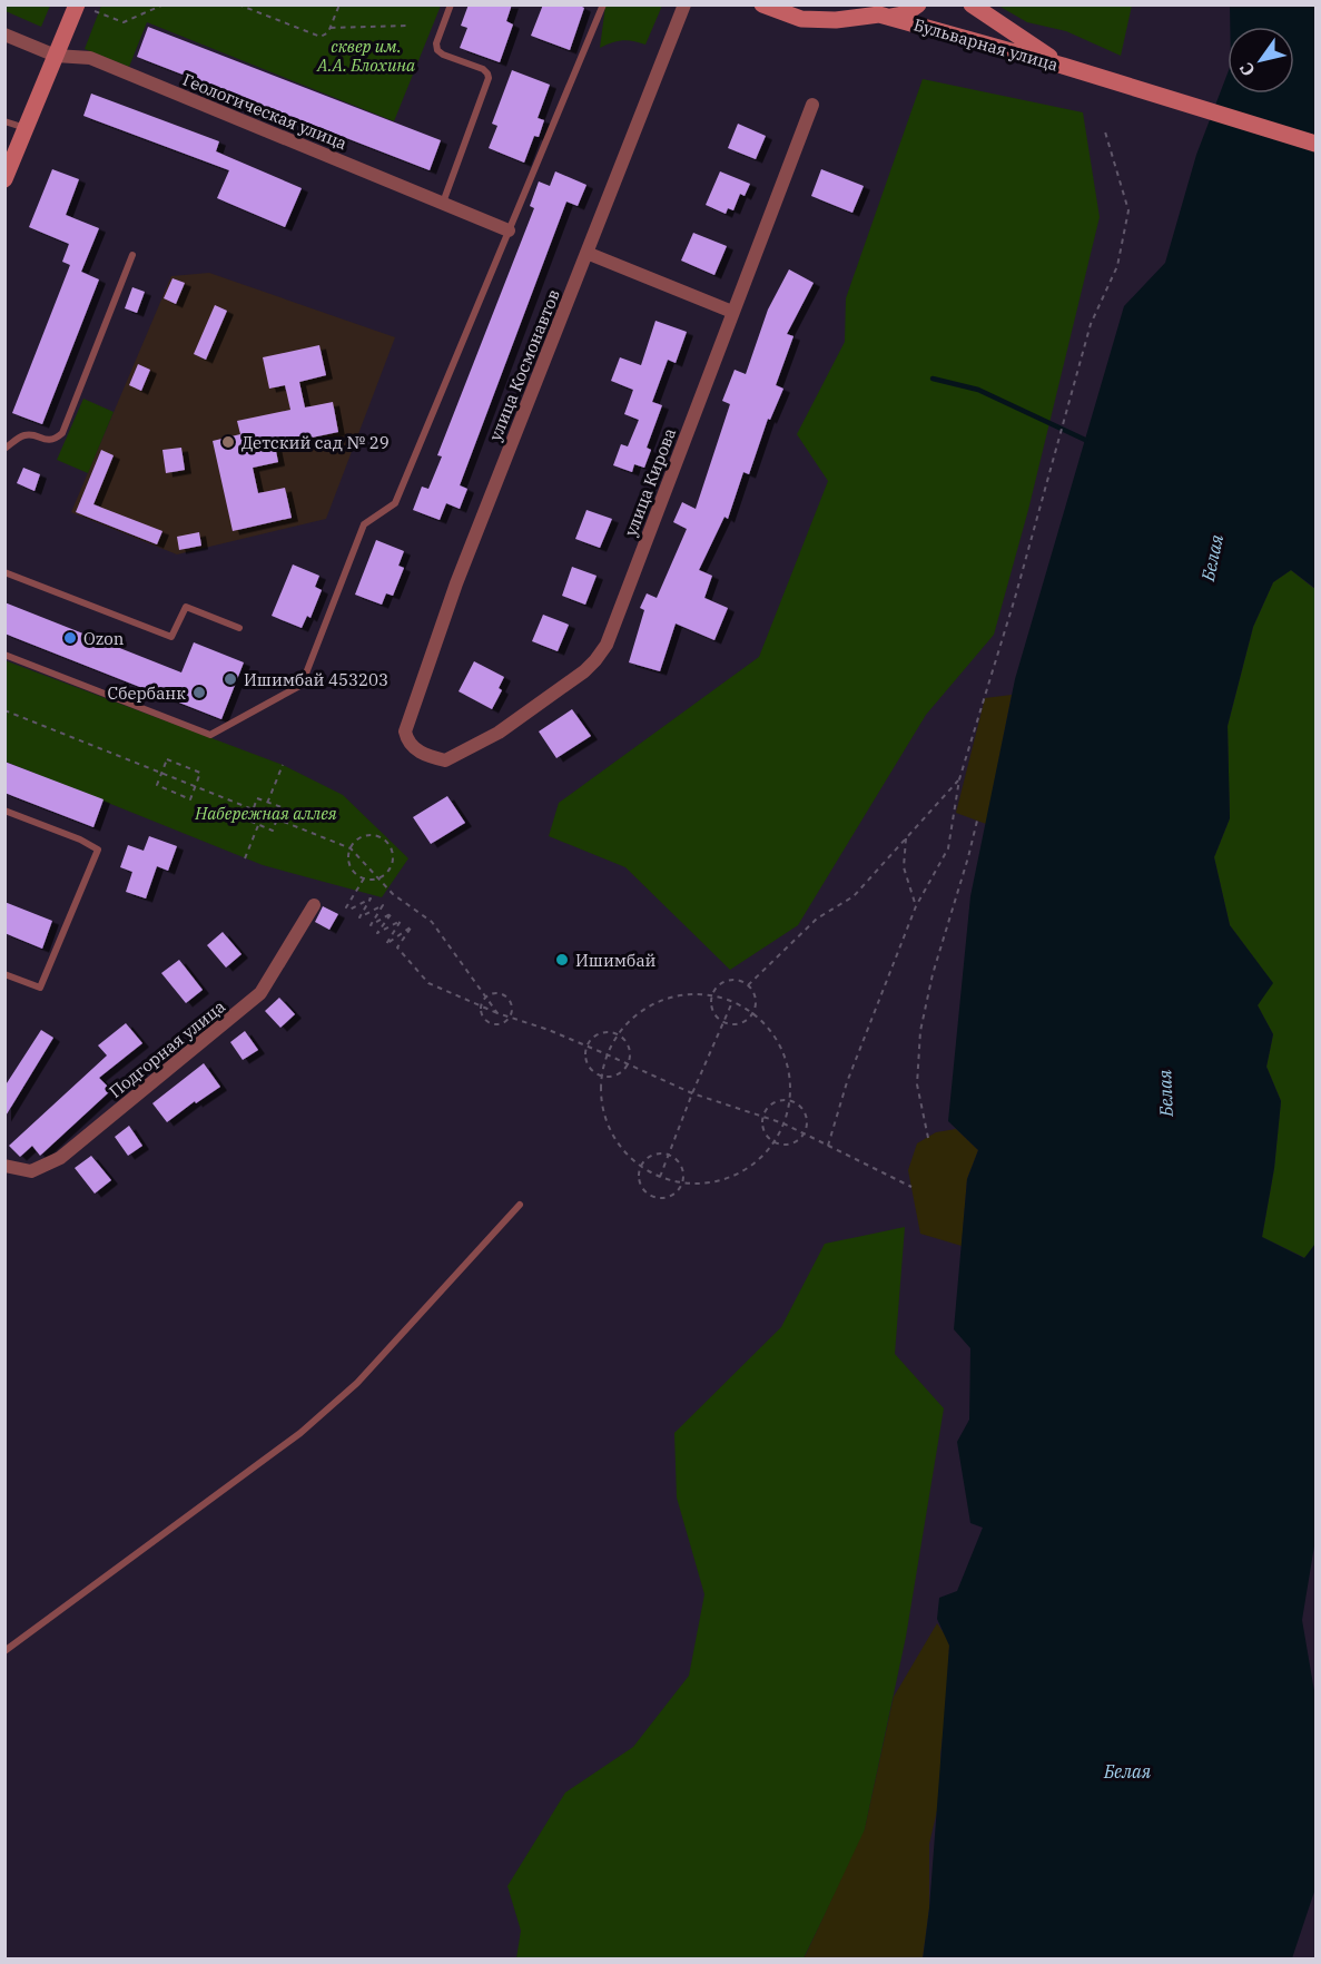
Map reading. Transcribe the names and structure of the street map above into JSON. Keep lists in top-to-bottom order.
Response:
{
  "streets": {
    "main road": ["Бульварная улица"],
    "street": [
      "Геологическая улица",
      "улица Космонавтов",
      "улица Кирова",
      "Подгорная улица"
    ]
  },
  "crossings": [
    ["улица Космонавтов", "улица Кирова"]
  ],
  "water": ["Белая"],
  "parks": ["сквер им. А.А. Блохина", "Набережная аллея"],
  "places": [
    "Детский сад № 29",
    "Ozon",
    "Ишимбай 453203",
    "Сбербанк",
    "Ишимбай"
  ],
  "north": "bottom left"
}
